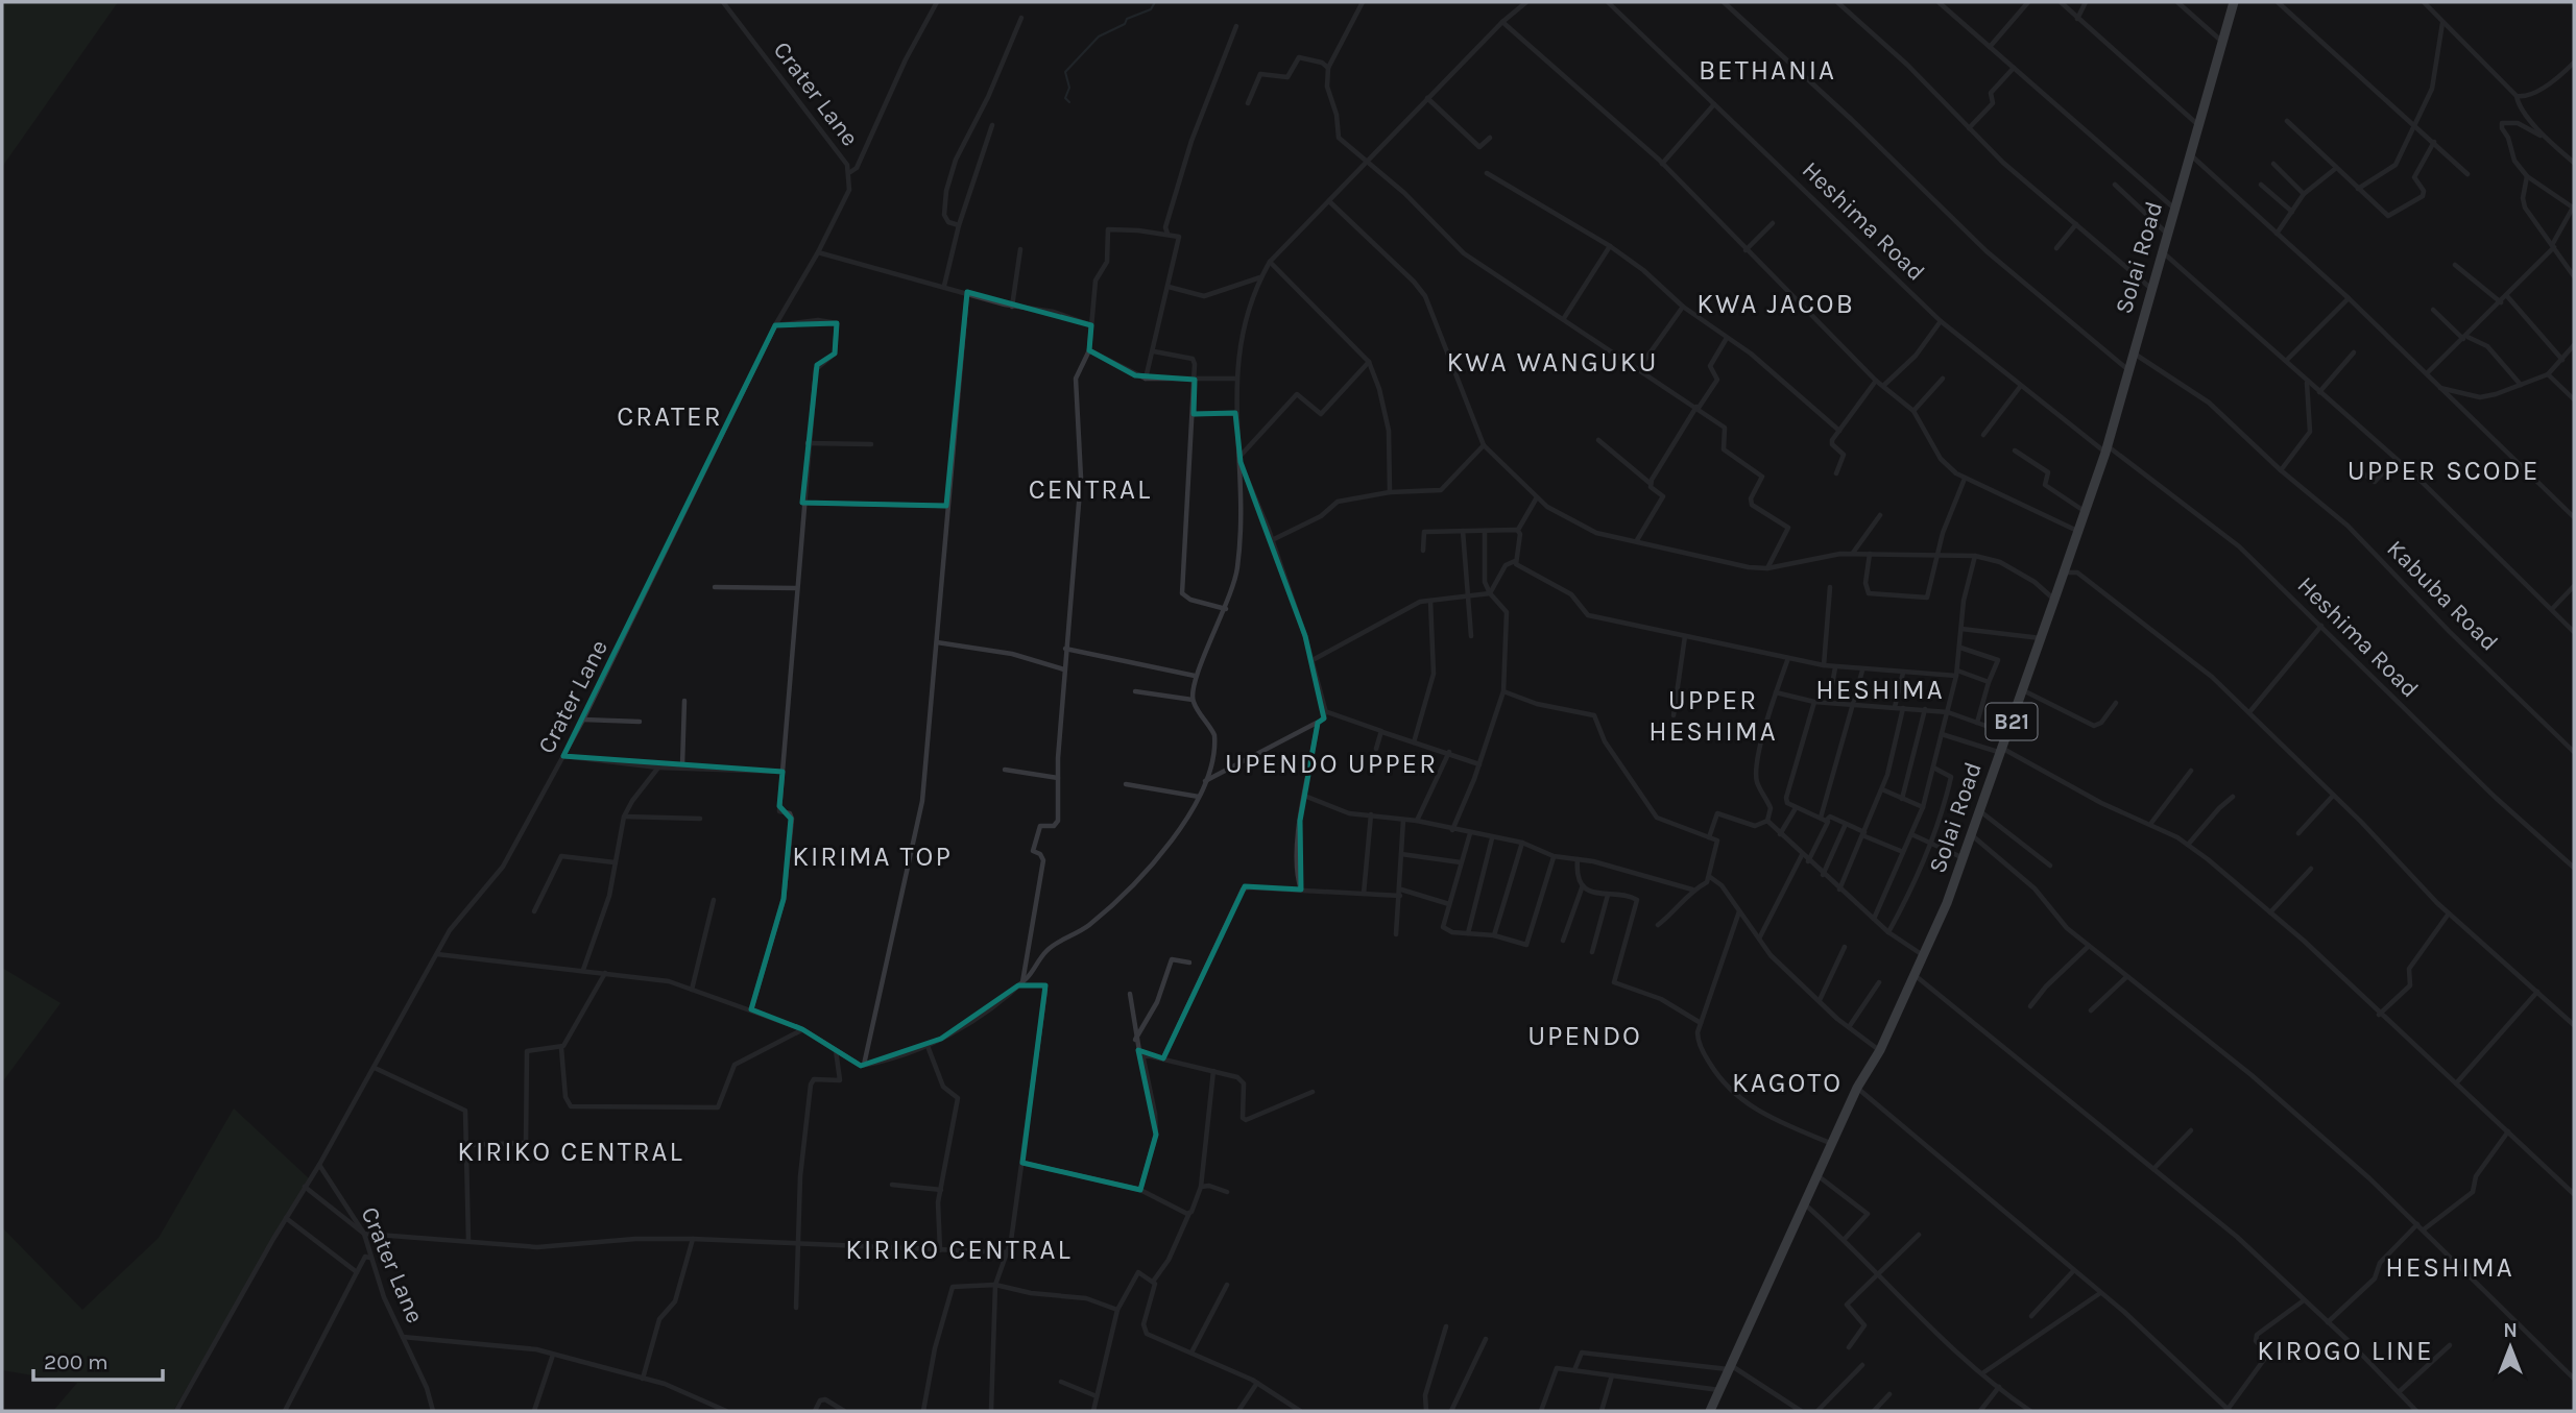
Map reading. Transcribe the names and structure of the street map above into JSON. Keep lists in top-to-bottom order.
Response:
{
  "streets": {
    "highway": ["Solai Road", "B21"],
    "street": ["Crater Lane", "Heshima Road", "Kabuba Road"]
  },
  "crossings": [
    ["Heshima Road", "Solai Road"],
    ["Solai Road", "Kabuba Road"]
  ],
  "districts": [
    "BETHANIA",
    "KWA JACOB",
    "KWA WANGUKU",
    "CRATER",
    "UPPER SCODE",
    "CENTRAL",
    "HESHIMA",
    "UPPER HESHIMA",
    "UPENDO UPPER",
    "KIRIMA TOP",
    "UPENDO",
    "KAGOTO",
    "KIRIKO CENTRAL",
    "KIRIKO CENTRAL",
    "HESHIMA",
    "KIROGO LINE"
  ],
  "scale_bar": "200 m",
  "north": "top"
}
